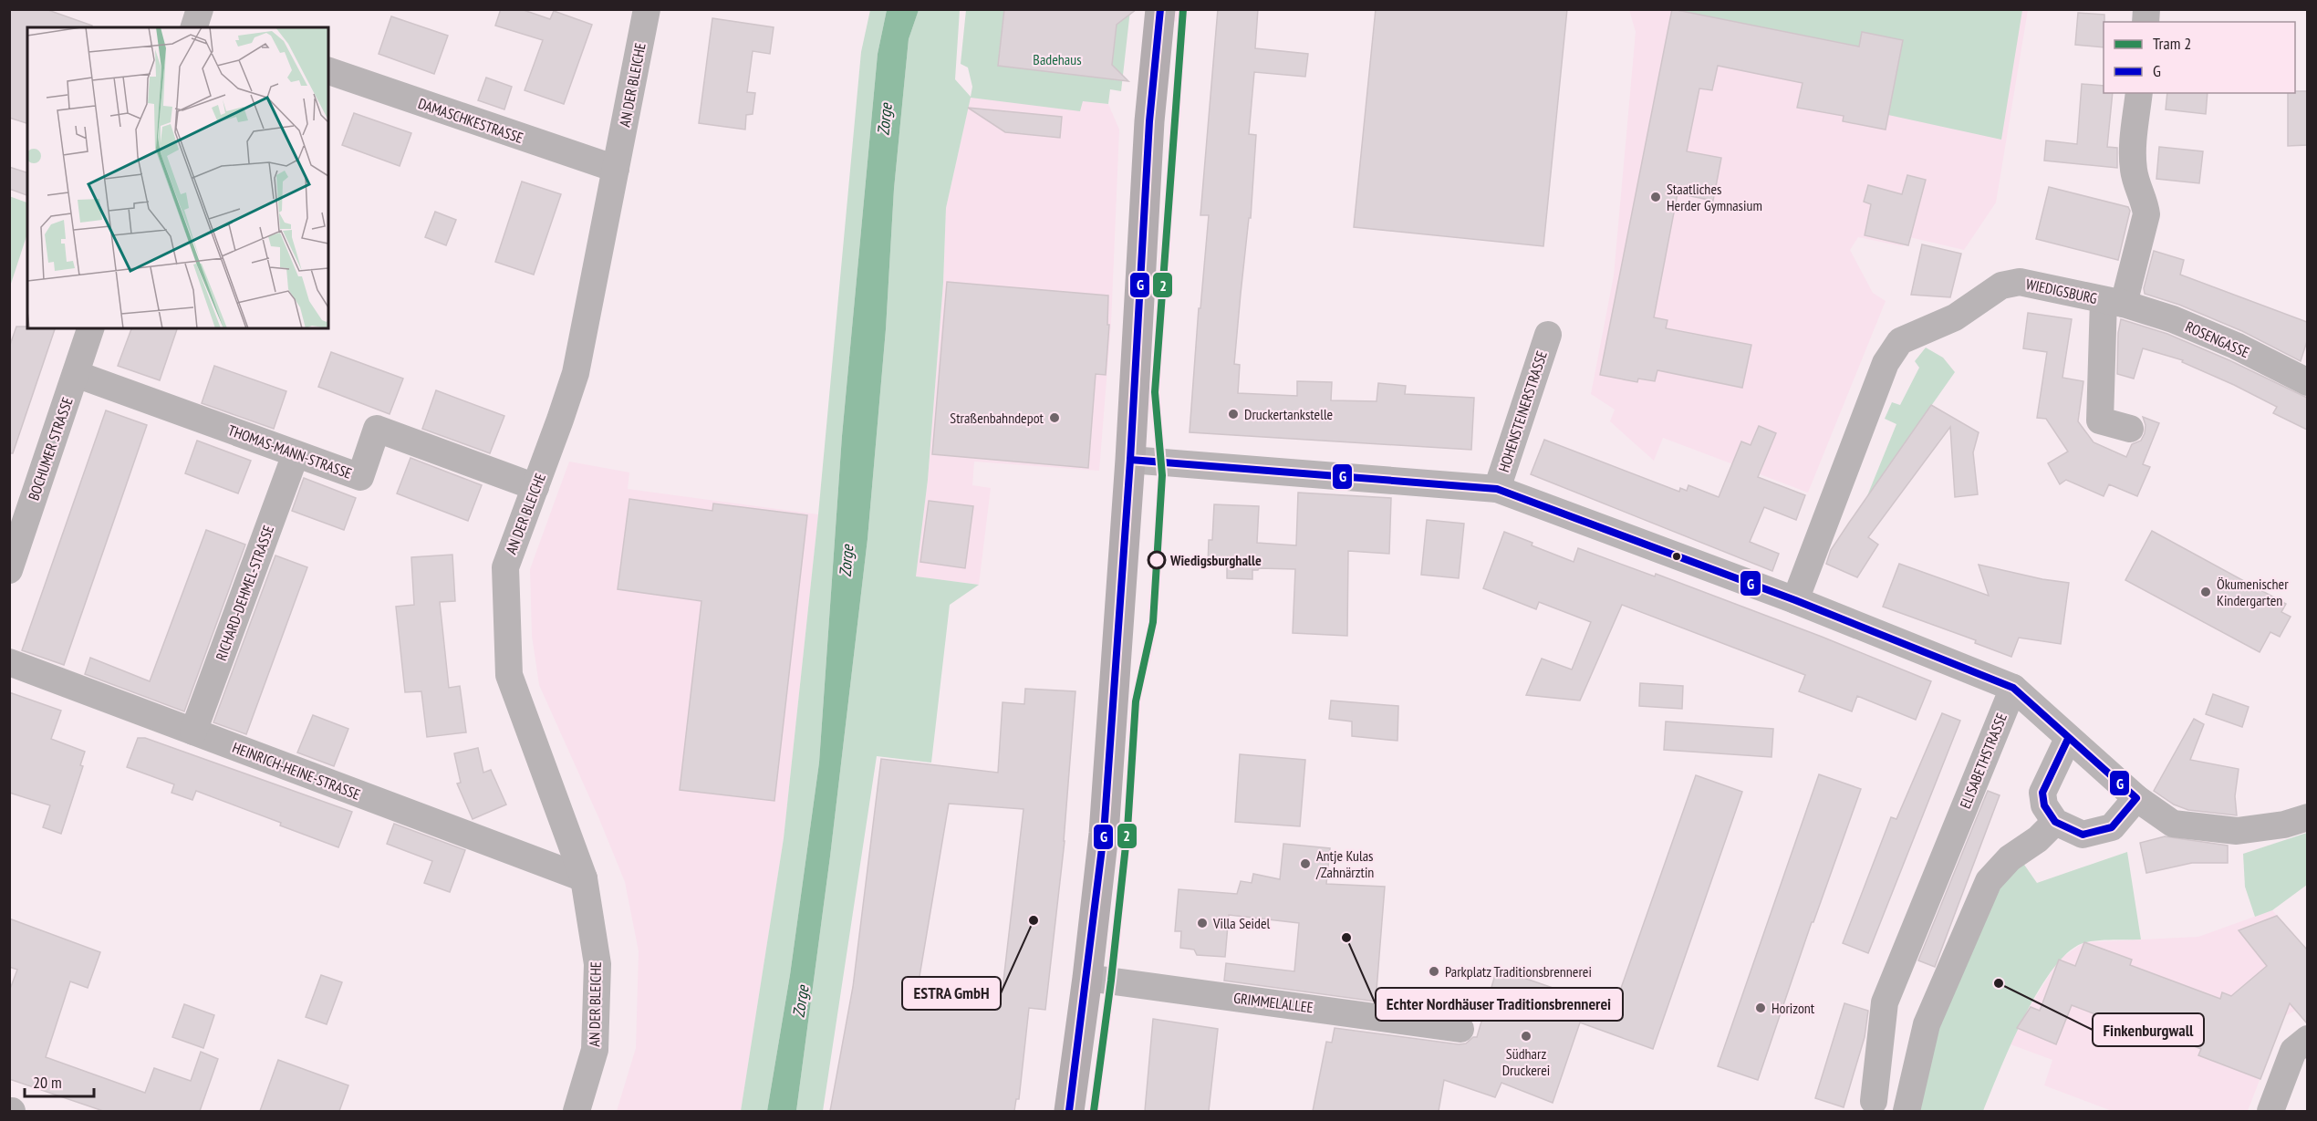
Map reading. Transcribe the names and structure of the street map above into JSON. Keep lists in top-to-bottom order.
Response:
{
  "streets": {
    "street": [
      "AN DER BLEICHE",
      "DAMASCHKESTRASSE",
      "WIEDIGSBURG",
      "ROSENGASSE",
      "HOHENSTEINERSTRASSE",
      "BOCHUMER STRASSE",
      "THOMAS-MANN-STRASSE",
      "RICHARD-DEHMEL-STRASSE",
      "ELISABETHSTRASSE",
      "HEINRICH-HEINE-STRASSE",
      "GRIMMELALLEE"
    ]
  },
  "crossings": [
    ["AN DER BLEICHE", "DAMASCHKESTRASSE"],
    ["AN DER BLEICHE", "THOMAS-MANN-STRASSE"],
    ["AN DER BLEICHE", "HEINRICH-HEINE-STRASSE"],
    ["WIEDIGSBURG", "ROSENGASSE"],
    ["WIEDIGSBURG", "HOHENSTEINERSTRASSE"],
    ["HOHENSTEINERSTRASSE", "ELISABETHSTRASSE"],
    ["BOCHUMER STRASSE", "THOMAS-MANN-STRASSE"],
    ["THOMAS-MANN-STRASSE", "RICHARD-DEHMEL-STRASSE"],
    ["RICHARD-DEHMEL-STRASSE", "HEINRICH-HEINE-STRASSE"]
  ],
  "water": ["Zorge"],
  "parks": ["Badehaus"],
  "places": [
    "Staatliches Herder Gymnasium",
    "Druckertankstelle",
    "Straßenbahndepot",
    "Wiedigsburghalle",
    "Ökumenischer Kindergarten",
    "Antje Kulas /Zahnärztin",
    "ESTRA GmbH",
    "Villa Seidel",
    "Echter Nordhäuser Traditionsbrennerei",
    "Parkplatz Traditionsbrennerei",
    "Finkenburgwall",
    "Horizont",
    "Südharz Druckerei"
  ],
  "lines": ["tram line 2", "transit line G"],
  "legend": ["Tram 2", "G"],
  "scale_bar": "20 m"
}
